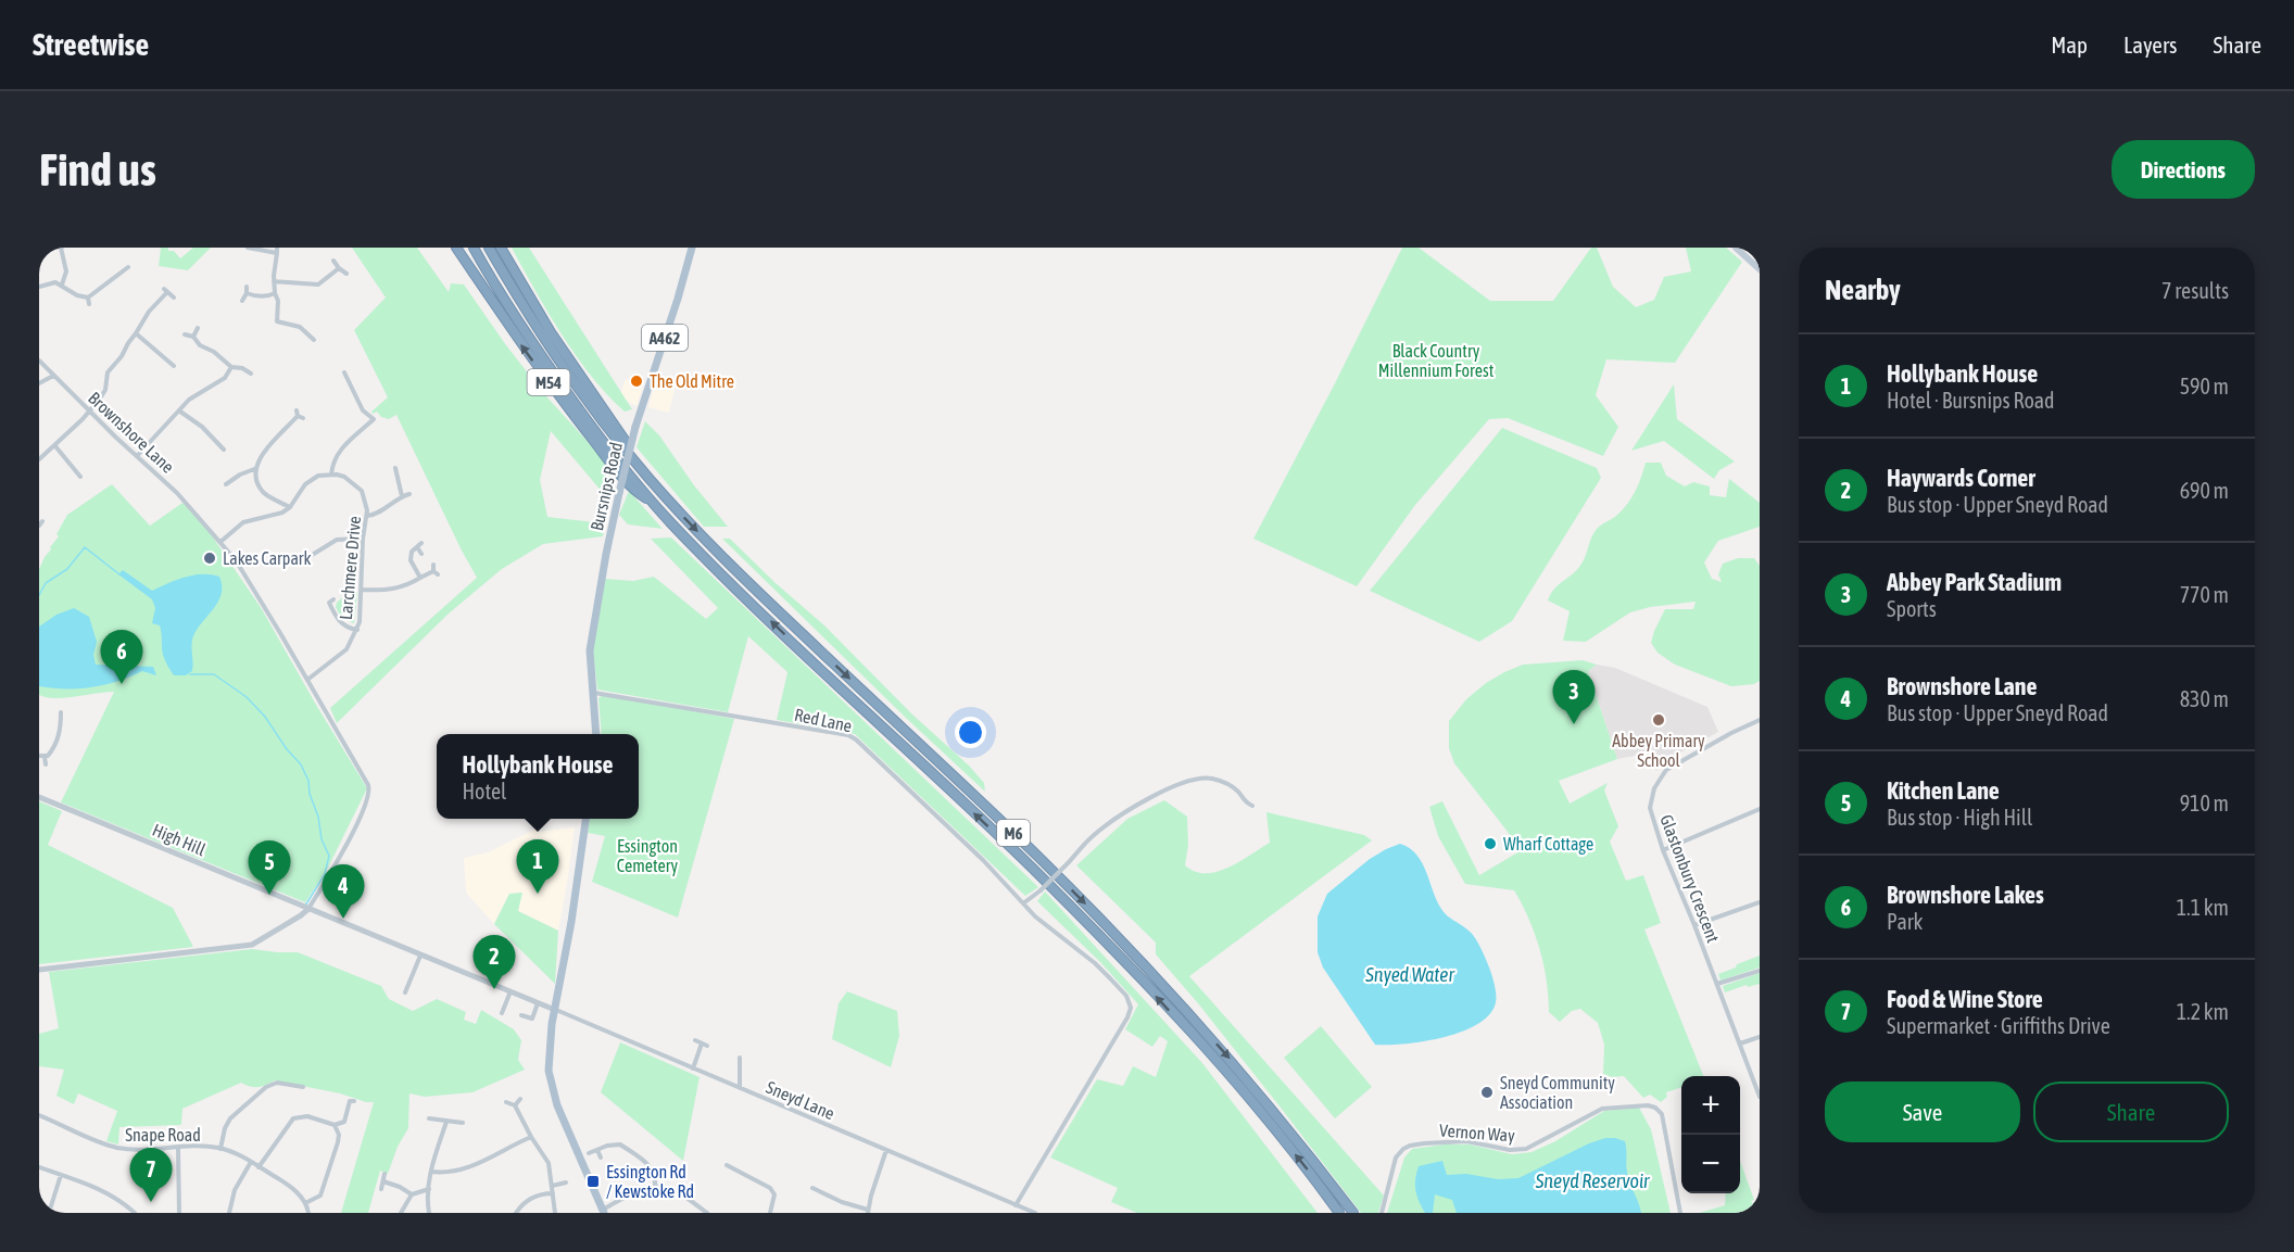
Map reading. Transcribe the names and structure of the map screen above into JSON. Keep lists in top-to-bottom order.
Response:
{
  "streets": {
    "highway": ["M54", "M6"],
    "main road": ["A462", "Bursnips Road"],
    "street": [
      "Brownshore Lane",
      "Larchmere Drive",
      "Red Lane",
      "High Hill",
      "Glastonbury Crescent",
      "Sneyd Lane",
      "Vernon Way",
      "Snape Road"
    ]
  },
  "crossings": [
    ["M54", "M6"],
    ["Brownshore Lane", "Larchmere Drive"],
    ["Brownshore Lane", "High Hill"],
    ["Bursnips Road", "Red Lane"],
    ["Red Lane", "Sneyd Lane"],
    ["High Hill", "Sneyd Lane"]
  ],
  "water": ["Snyed Water", "Sneyd Reservoir"],
  "parks": ["Black Country Millennium Forest", "Essington Cemetery"],
  "places": {
    "other": [
      "The Old Mitre",
      "Lakes Carpark",
      "Abbey Primary School",
      "Wharf Cottage",
      "Sneyd Community Association"
    ],
    "transit": ["Essington Rd / Kewstoke Rd"]
  },
  "page": {
    "header": "Streetwise",
    "nav": ["Map", "Layers", "Share"],
    "buttons": [
      "Directions",
      ["Save", "Share"]
    ],
    "title": "Find us",
    "heading": ["Nearby", "7 results"],
    "list": [
      {
        "mark": "1",
        "name": "Hollybank House",
        "note": "Hotel · Bursnips Road",
        "value": "590 m"
      },
      {
        "mark": "2",
        "name": "Haywards Corner",
        "note": "Bus stop · Upper Sneyd Road",
        "value": "690 m"
      },
      {
        "mark": "3",
        "name": "Abbey Park Stadium",
        "note": "Sports",
        "value": "770 m"
      },
      {
        "mark": "4",
        "name": "Brownshore Lane",
        "note": "Bus stop · Upper Sneyd Road",
        "value": "830 m"
      },
      {
        "mark": "5",
        "name": "Kitchen Lane",
        "note": "Bus stop · High Hill",
        "value": "910 m"
      },
      {
        "mark": "6",
        "name": "Brownshore Lakes",
        "note": "Park",
        "value": "1.1 km"
      },
      {
        "mark": "7",
        "name": "Food & Wine Store",
        "note": "Supermarket · Griffiths Drive",
        "value": "1.2 km"
      }
    ],
    "pins": [
      "6",
      "3",
      "1",
      "5",
      "4",
      "2",
      "7"
    ],
    "popup": ["Hollybank House", "Hotel"],
    "map_buttons": ["+", "−"]
  }
}
